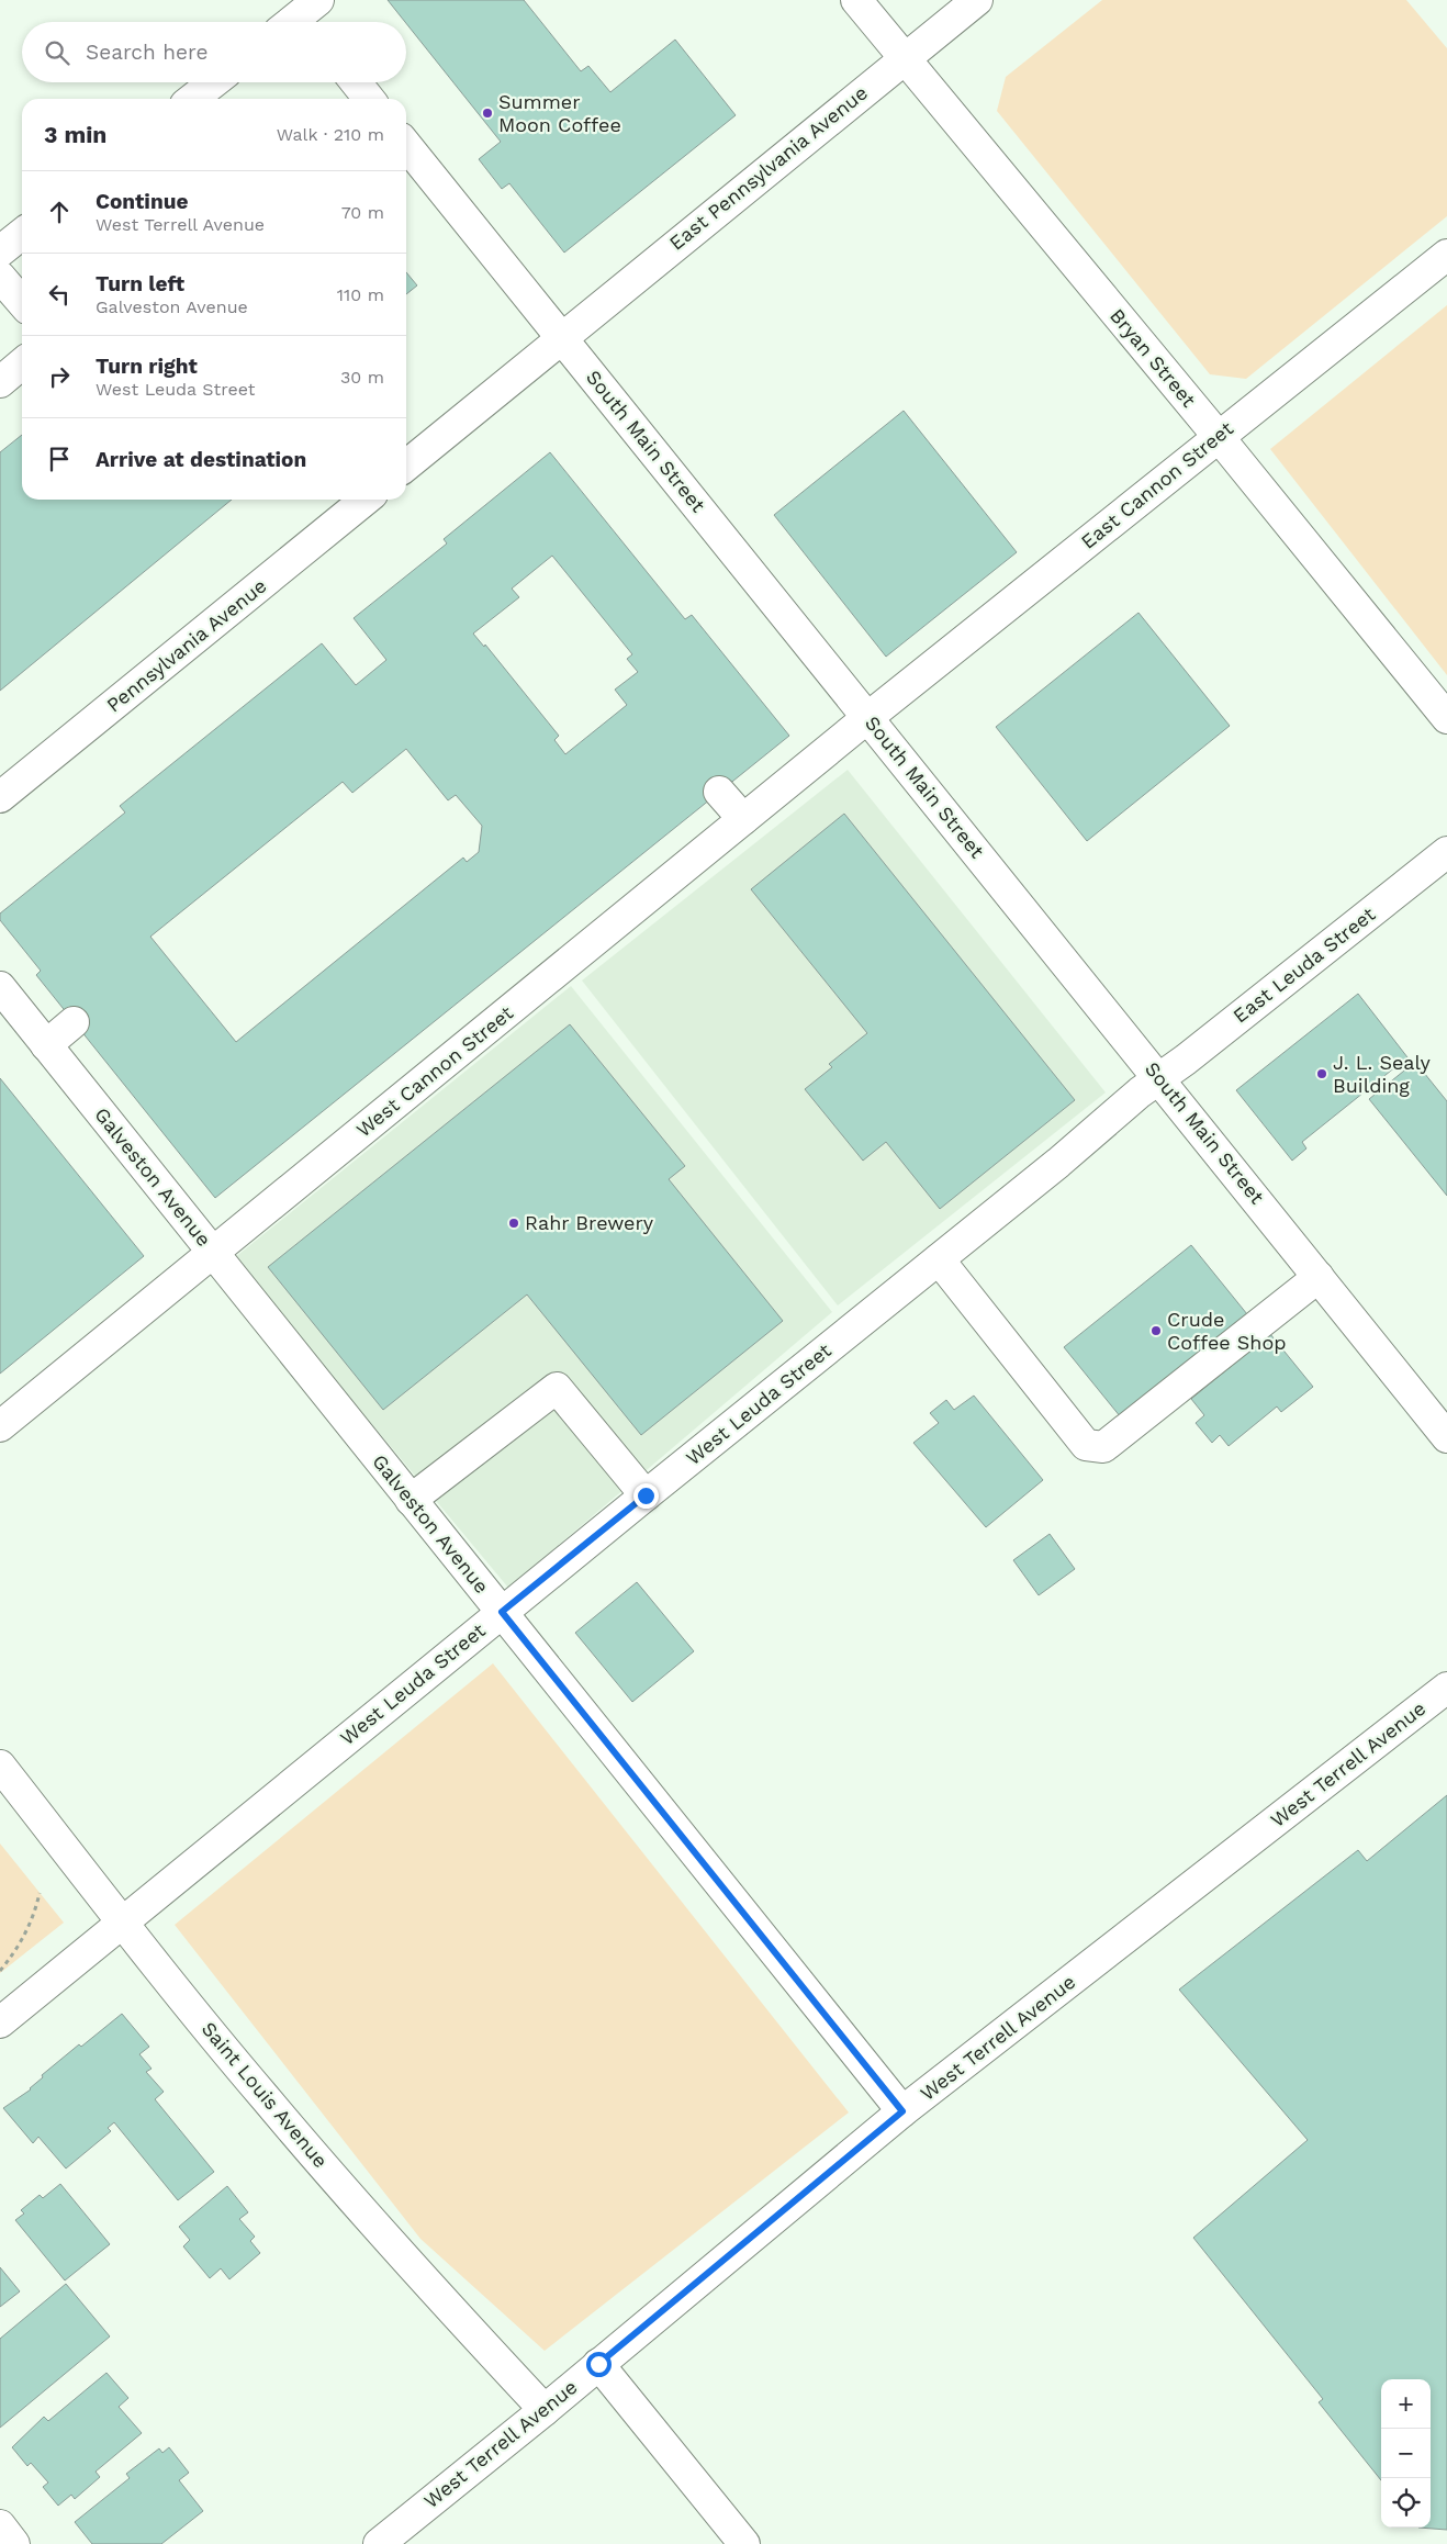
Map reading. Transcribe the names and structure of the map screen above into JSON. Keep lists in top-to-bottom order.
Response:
{
  "streets": {
    "street": [
      "East Pennsylvania Avenue",
      "Bryan Street",
      "South Main Street",
      "East Cannon Street",
      "Pennsylvania Avenue",
      "East Leuda Street",
      "West Cannon Street",
      "Galveston Avenue",
      "West Leuda Street",
      "West Terrell Avenue",
      "Saint Louis Avenue"
    ]
  },
  "crossings": [
    ["East Pennsylvania Avenue", "Bryan Street"],
    ["East Pennsylvania Avenue", "South Main Street"],
    ["Bryan Street", "East Cannon Street"],
    ["South Main Street", "East Cannon Street"],
    ["South Main Street", "East Leuda Street"],
    ["South Main Street", "West Cannon Street"],
    ["South Main Street", "West Leuda Street"],
    ["East Cannon Street", "West Cannon Street"],
    ["East Leuda Street", "West Leuda Street"],
    ["West Cannon Street", "Galveston Avenue"],
    ["Galveston Avenue", "West Leuda Street"],
    ["Galveston Avenue", "West Terrell Avenue"],
    ["West Leuda Street", "Saint Louis Avenue"],
    ["West Terrell Avenue", "Saint Louis Avenue"]
  ],
  "places": [
    "Summer Moon Coffee",
    "J. L. Sealy Building",
    "Rahr Brewery",
    "Crude Coffee Shop"
  ],
  "page": {
    "search": "Search here",
    "heading": ["3 min", "Walk · 210 m"],
    "list": [
      ["Continue", "West Terrell Avenue", "70 m"],
      ["Turn left", "Galveston Avenue", "110 m"],
      ["Turn right", "West Leuda Street", "30 m"],
      "Arrive at destination"
    ],
    "map_buttons": ["+", "−"]
  }
}
